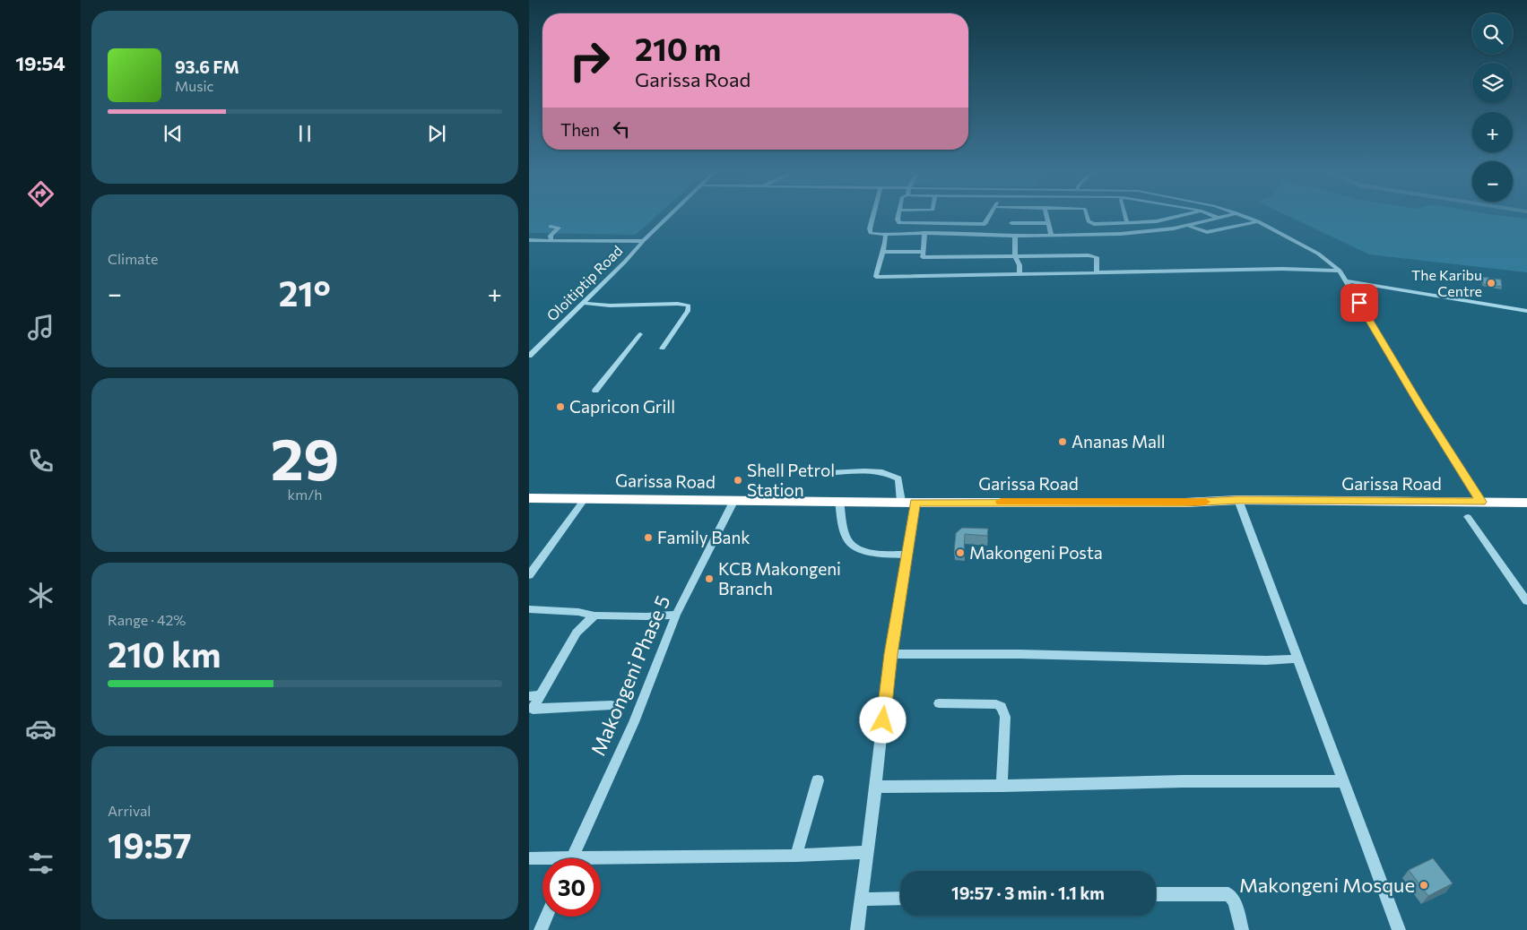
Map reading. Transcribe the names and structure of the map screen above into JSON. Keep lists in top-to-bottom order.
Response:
{
  "streets": {
    "highway": ["Garissa Road"],
    "street": ["Oloitiptip Road", "Makongeni Phase 5"]
  },
  "crossings": [
    ["Garissa Road", "Makongeni Phase 5"]
  ],
  "places": [
    "The Karibu Centre",
    "Capricon Grill",
    "Ananas Mall",
    "Shell Petrol Station",
    "Family Bank",
    "Makongeni Posta",
    "KCB Makongeni Branch",
    "Makongeni Mosque"
  ],
  "page": {
    "tabs": "19:54",
    "map_buttons": ["+", "−"],
    "turn": ["210 m", "Garissa Road"],
    "song": ["93.6 FM", "Music"],
    "then": "Then",
    "tile": [
      "Climate",
      ["29", "km/h"],
      ["Range · 42%", "210 km"],
      ["Arrival", "19:57"]
    ],
    "heat": ["−", "21°", "+"],
    "limit": "30",
    "trip": "19:57 · 3 min · 1.1 km"
  }
}
